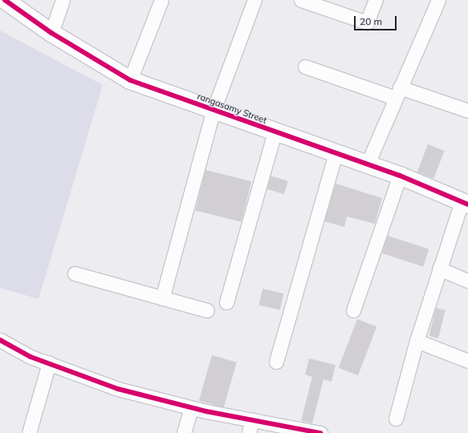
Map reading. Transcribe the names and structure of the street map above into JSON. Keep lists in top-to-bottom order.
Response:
{
  "streets": {
    "street": ["rangasamy Street"]
  },
  "scale_bar": "20 m"
}
